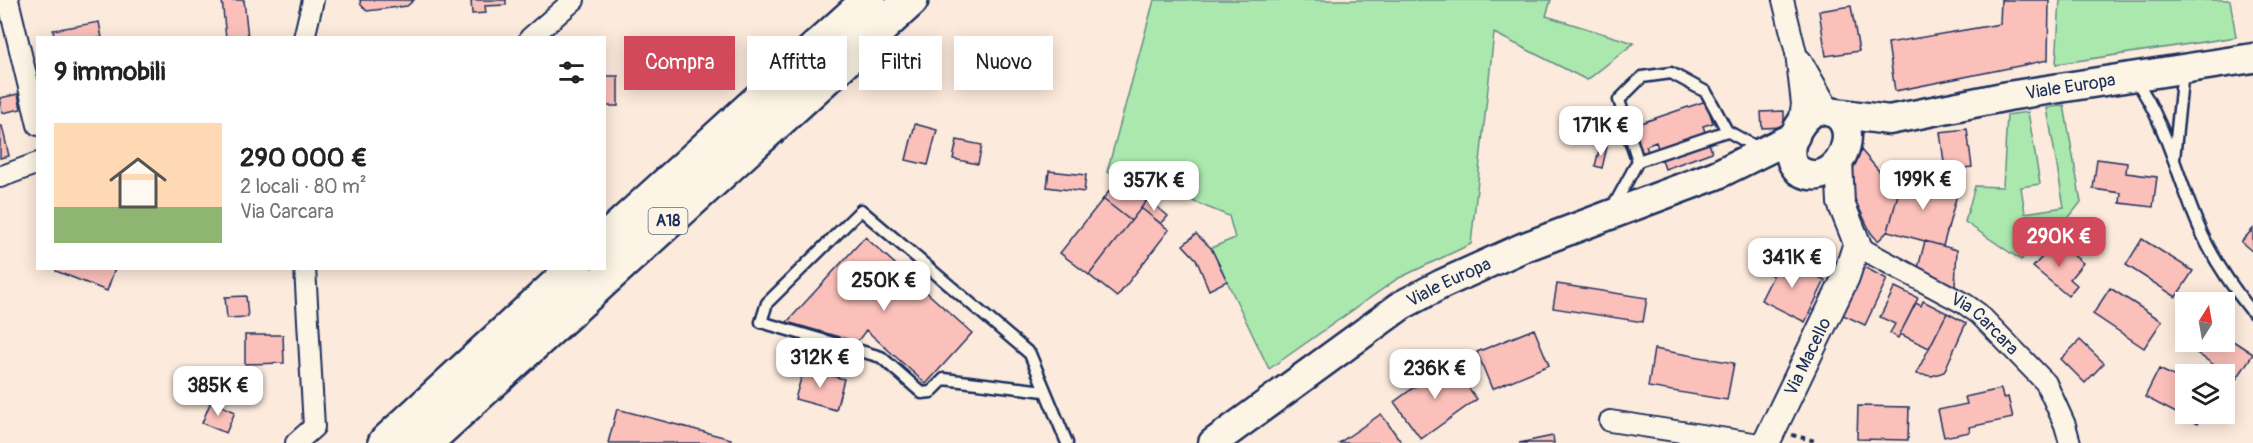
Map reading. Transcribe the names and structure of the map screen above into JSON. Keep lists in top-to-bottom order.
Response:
{
  "streets": {
    "highway": ["A18"],
    "main road": ["Viale Europa"],
    "street": ["Via Carcara", "Via Macello"]
  },
  "crossings": [
    ["Via Carcara", "Via Macello"]
  ],
  "north": "top",
  "page": {
    "chip": [
      "Compra",
      "Affitta",
      "Filtri",
      "Nuovo"
    ],
    "heading": "9 immobili",
    "price": [
      "171K €",
      "199K €",
      "357K €",
      "290K €",
      "341K €",
      "250K €",
      "312K €",
      "236K €",
      "385K €"
    ],
    "list": [
      {
        "name": "290 000 €",
        "note": "2 locali · 80 m² · Via Carcara"
      }
    ]
  }
}
